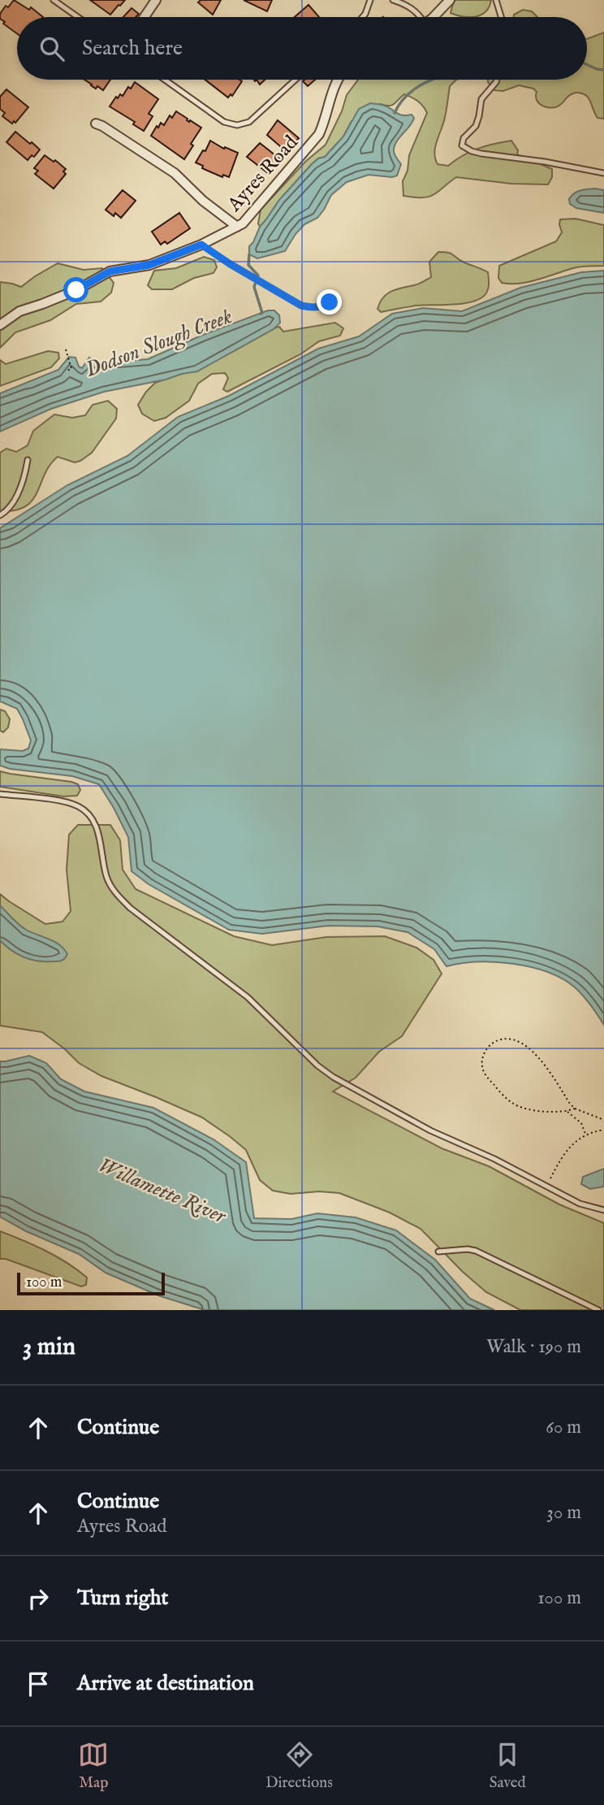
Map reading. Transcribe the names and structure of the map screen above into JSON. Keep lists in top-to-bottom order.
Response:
{
  "streets": {
    "street": ["Ayres Road"]
  },
  "water": ["Dodson Slough Creek", "Willamette River"],
  "scale_bar": "100 m",
  "page": {
    "search": "Search here",
    "scale": "100 m",
    "heading": ["3 min", "Walk · 190 m"],
    "list": [
      ["Continue", "60 m"],
      ["Continue", "Ayres Road", "30 m"],
      ["Turn right", "100 m"],
      "Arrive at destination"
    ],
    "nav": ["Map", "Directions", "Saved"]
  }
}
